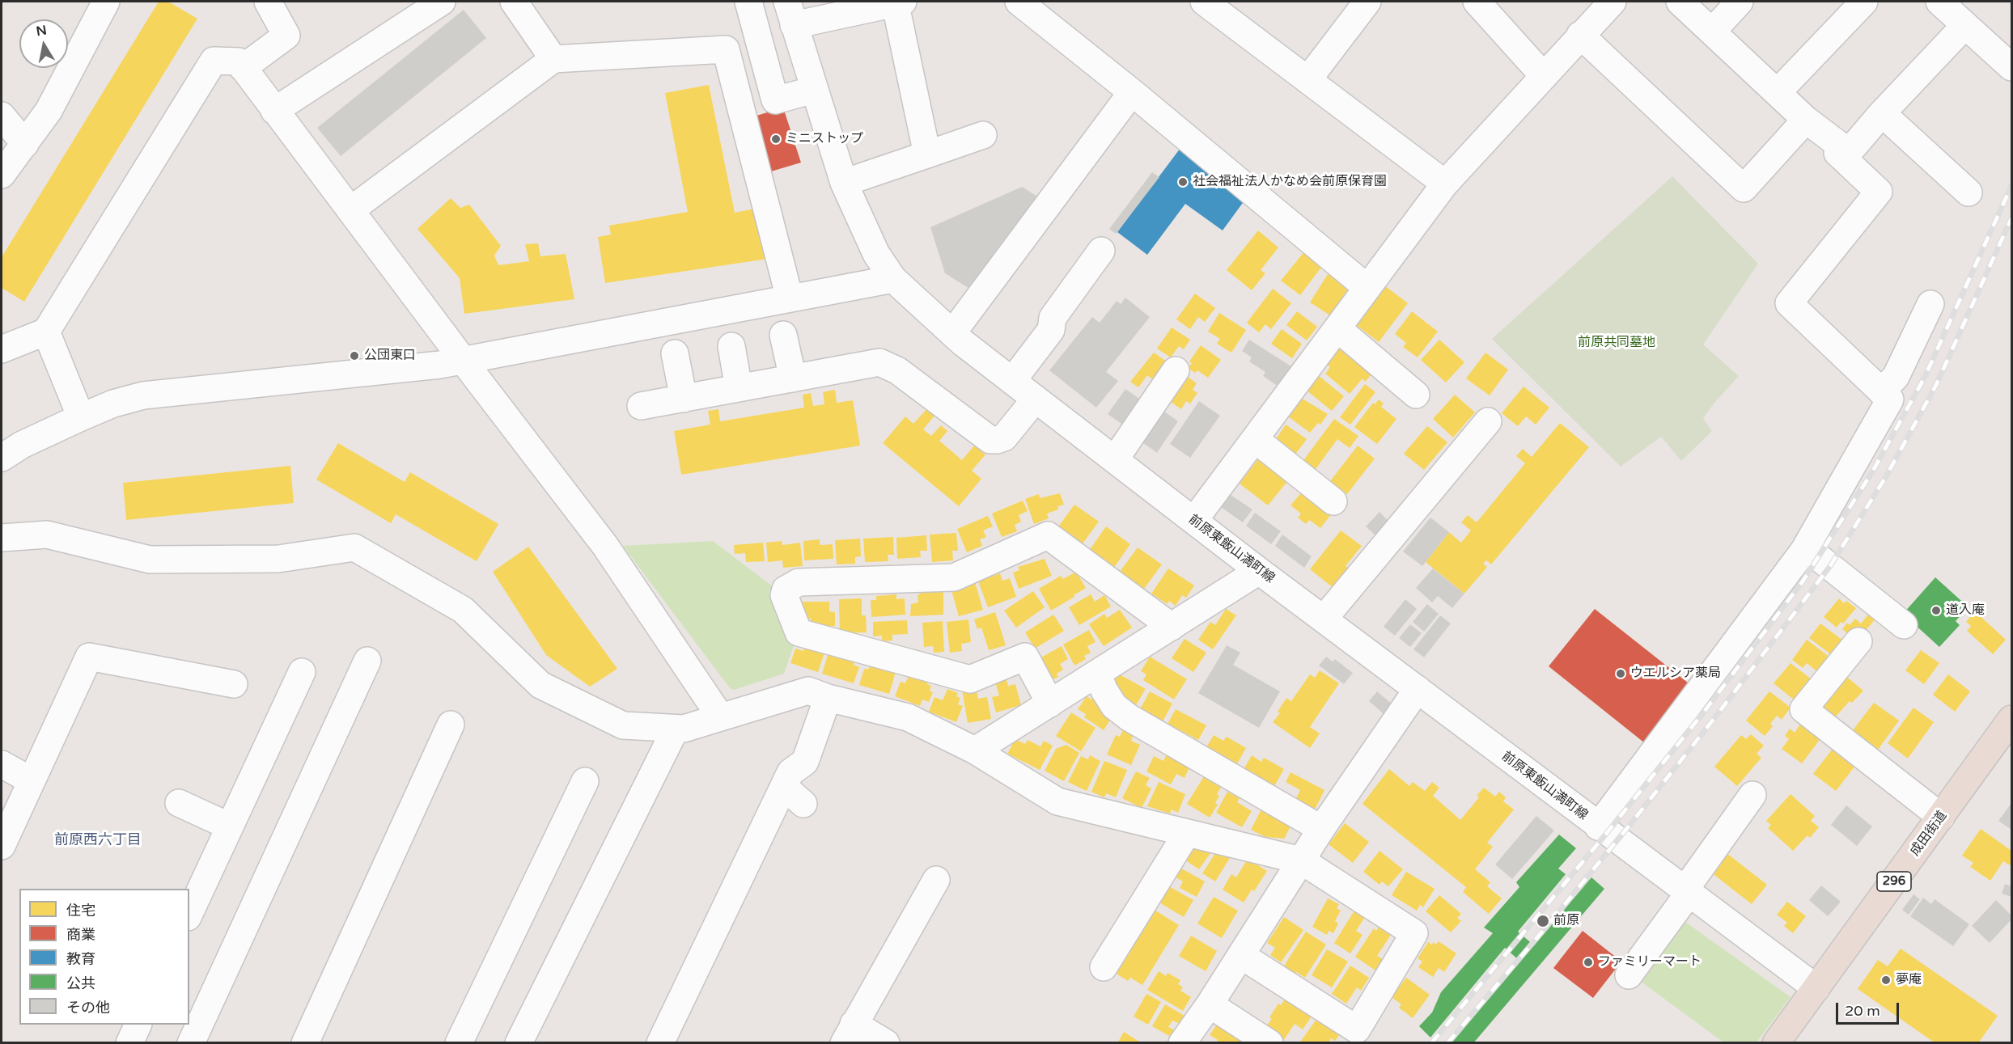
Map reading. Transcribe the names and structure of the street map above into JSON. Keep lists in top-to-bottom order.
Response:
{
  "streets": {
    "highway": ["成田街道", "296"],
    "street": ["前原東飯山満町線"]
  },
  "crossings": [
    ["前原東飯山満町線", "成田街道"]
  ],
  "districts": ["前原西六丁目"],
  "parks": ["前原共同墓地"],
  "places": [
    "ミニストップ",
    "社会福祉法人かなめ会前原保育園",
    "公団東口",
    "道入庵",
    "ウエルシア薬局",
    "前原",
    "ファミリーマート",
    "夢庵"
  ],
  "legend": [
    "住宅",
    "商業",
    "教育",
    "公共",
    "その他"
  ],
  "scale_bar": "20 m",
  "north": "top"
}
